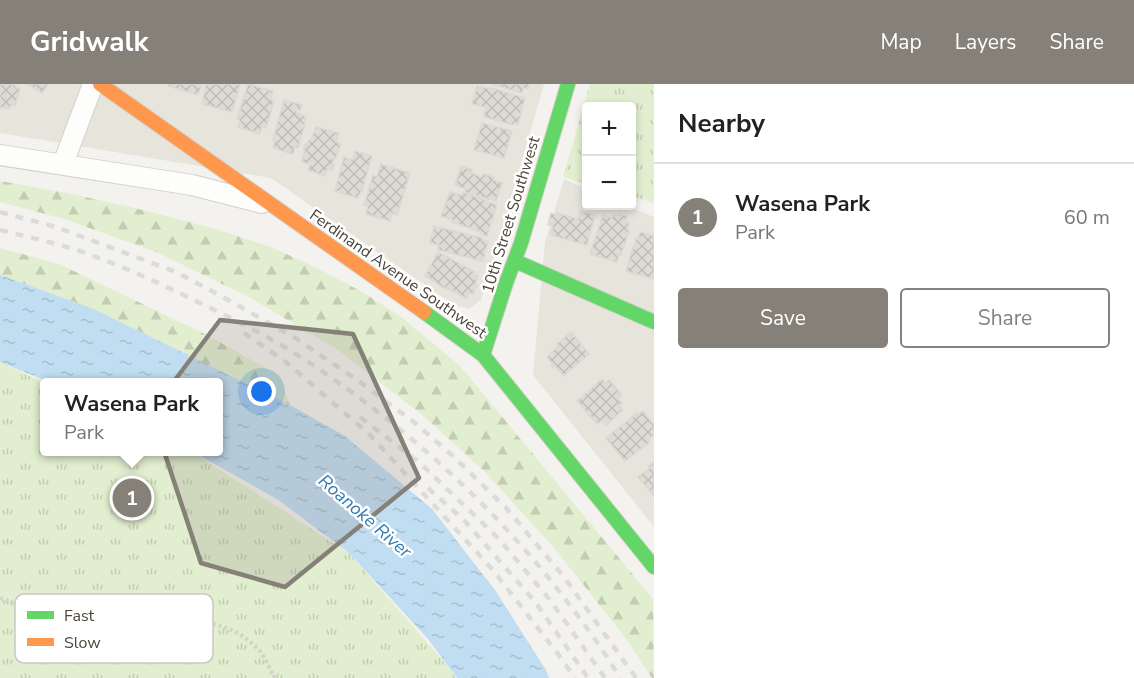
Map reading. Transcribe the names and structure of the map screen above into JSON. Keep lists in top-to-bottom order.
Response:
{
  "streets": {
    "street": ["10th Street Southwest", "Ferdinand Avenue Southwest"]
  },
  "crossings": [
    ["10th Street Southwest", "Ferdinand Avenue Southwest"]
  ],
  "water": ["Roanoke River"],
  "legend": ["Fast", "Slow"],
  "page": {
    "header": "Gridwalk",
    "nav": ["Map", "Layers", "Share"],
    "heading": "Nearby",
    "map_buttons": ["+", "−"],
    "list": [
      {
        "mark": "1",
        "name": "Wasena Park",
        "note": "Park",
        "value": "60 m"
      }
    ],
    "buttons": ["Save", "Share"],
    "popup": ["Wasena Park", "Park"],
    "pins": "1"
  }
}
